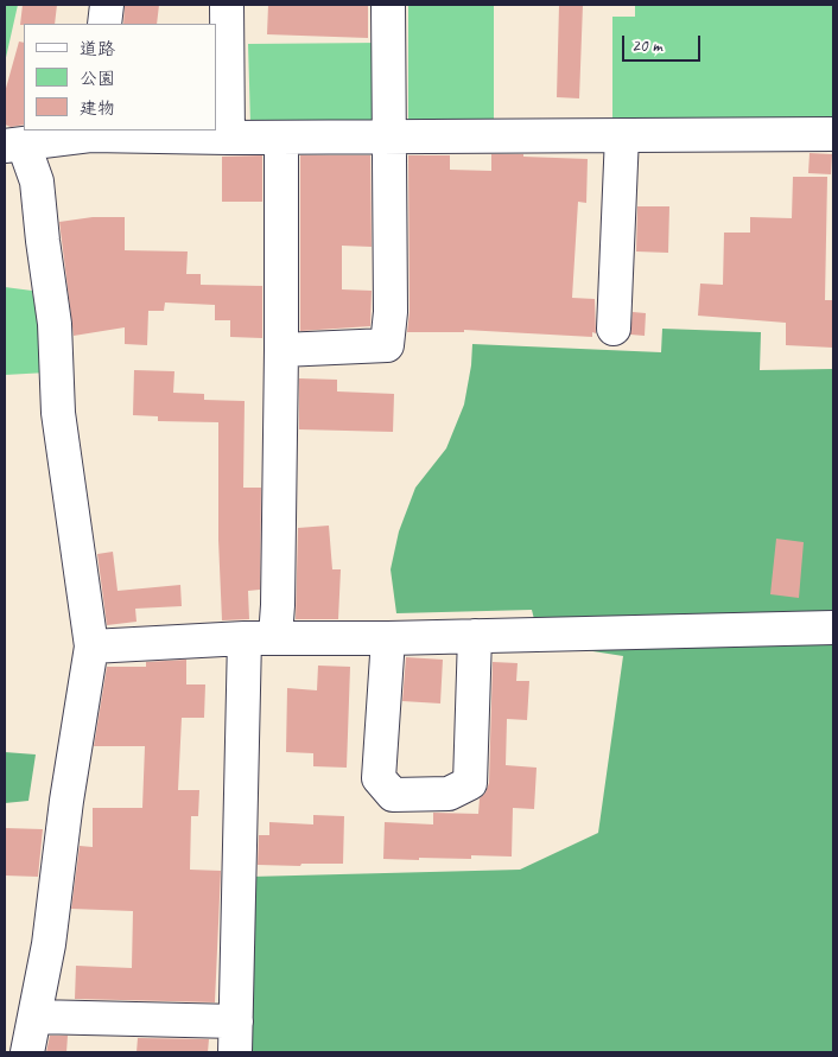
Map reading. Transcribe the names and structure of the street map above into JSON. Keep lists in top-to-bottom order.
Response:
{
  "legend": ["道路", "公園", "建物"],
  "scale_bar": "20 m"
}
